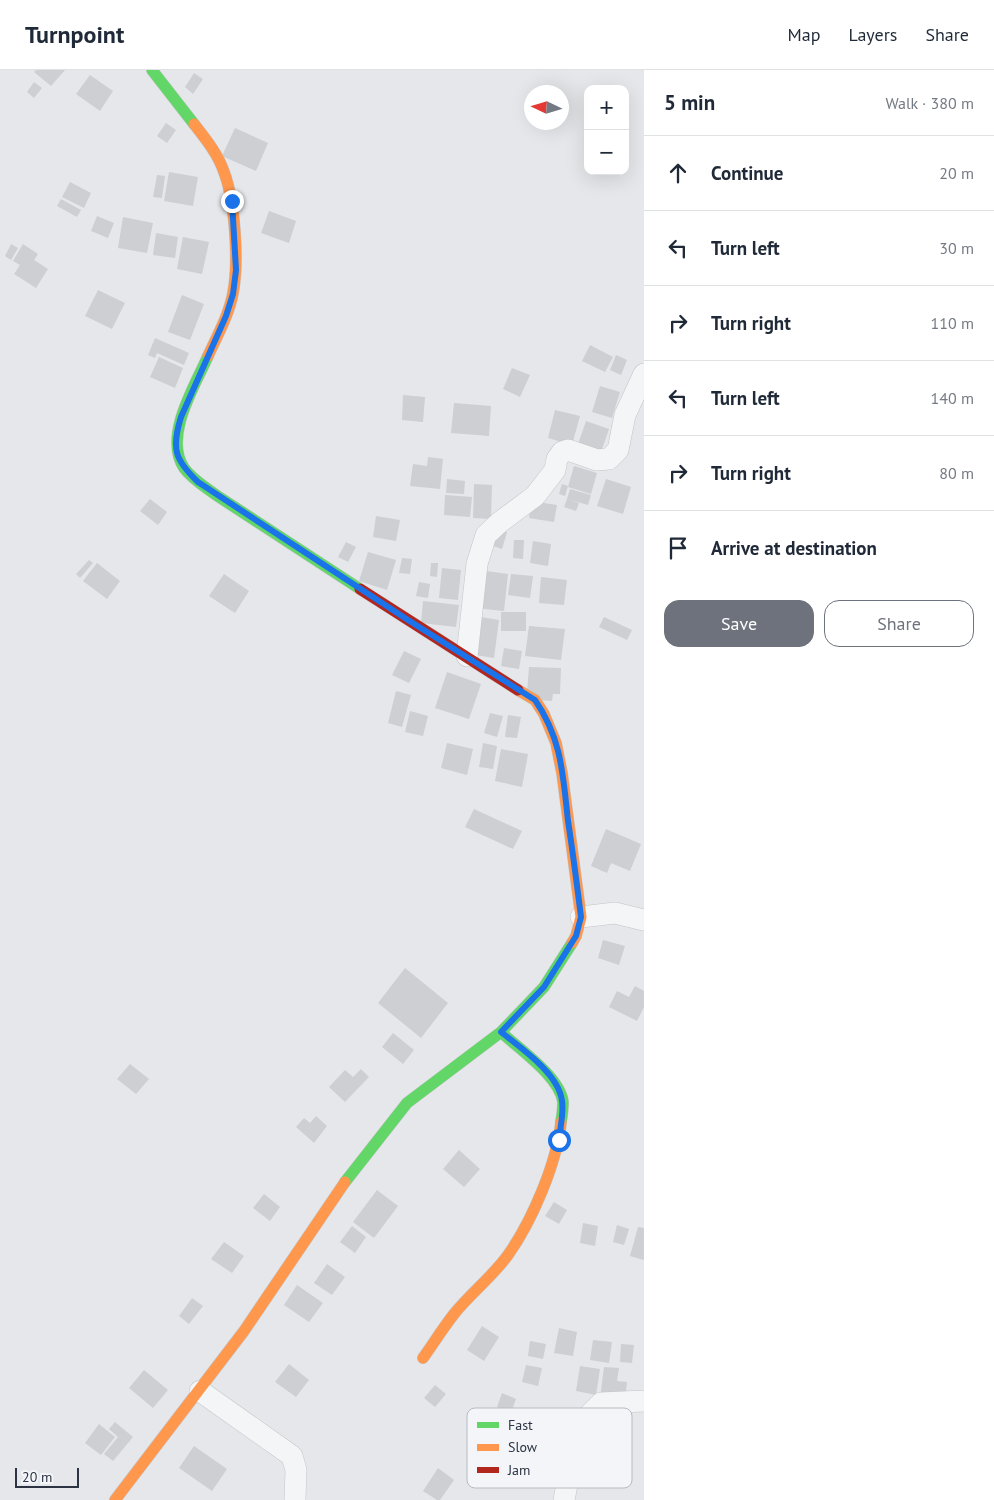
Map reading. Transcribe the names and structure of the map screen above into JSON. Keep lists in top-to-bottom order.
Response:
{
  "legend": ["Fast", "Slow", "Jam"],
  "scale_bar": "20 m",
  "north": "left",
  "page": {
    "header": "Turnpoint",
    "nav": ["Map", "Layers", "Share"],
    "heading": ["5 min", "Walk · 380 m"],
    "map_buttons": ["+", "−"],
    "list": [
      ["Continue", "20 m"],
      ["Turn left", "30 m"],
      ["Turn right", "110 m"],
      ["Turn left", "140 m"],
      ["Turn right", "80 m"],
      "Arrive at destination"
    ],
    "buttons": ["Save", "Share"],
    "scale": "20 m"
  }
}
